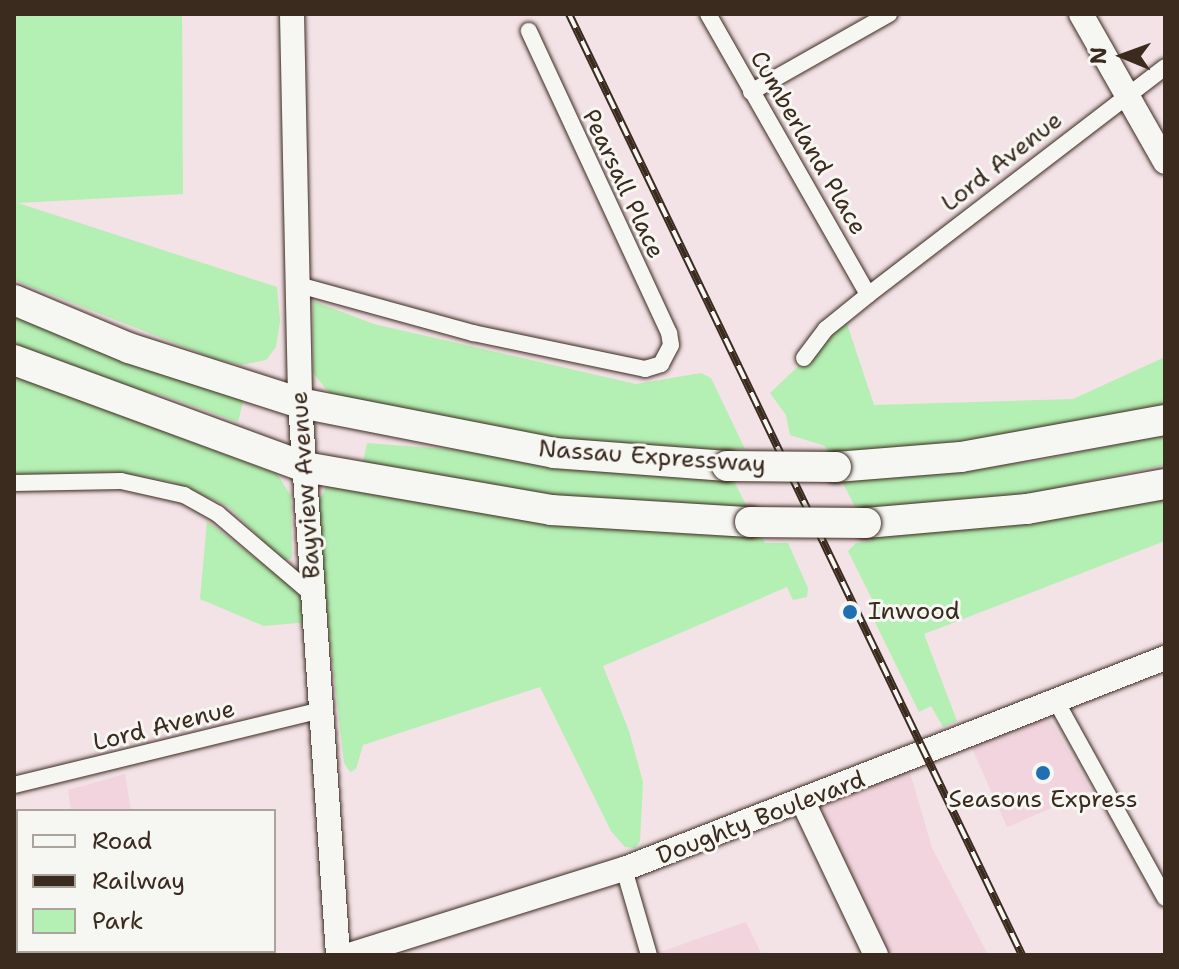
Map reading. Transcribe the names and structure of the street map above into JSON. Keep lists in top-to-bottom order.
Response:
{
  "streets": {
    "highway": ["Nassau Expressway"],
    "street": [
      "Cumberland Place",
      "Lord Avenue",
      "Pearsall Place",
      "Bayview Avenue",
      "Doughty Boulevard"
    ]
  },
  "crossings": [
    ["Cumberland Place", "Lord Avenue"],
    ["Lord Avenue", "Bayview Avenue"],
    ["Pearsall Place", "Bayview Avenue"],
    ["Nassau Expressway", "Bayview Avenue"]
  ],
  "places": ["Inwood", "Seasons Express"],
  "legend": ["Road", "Railway", "Park"],
  "north": "left"
}
